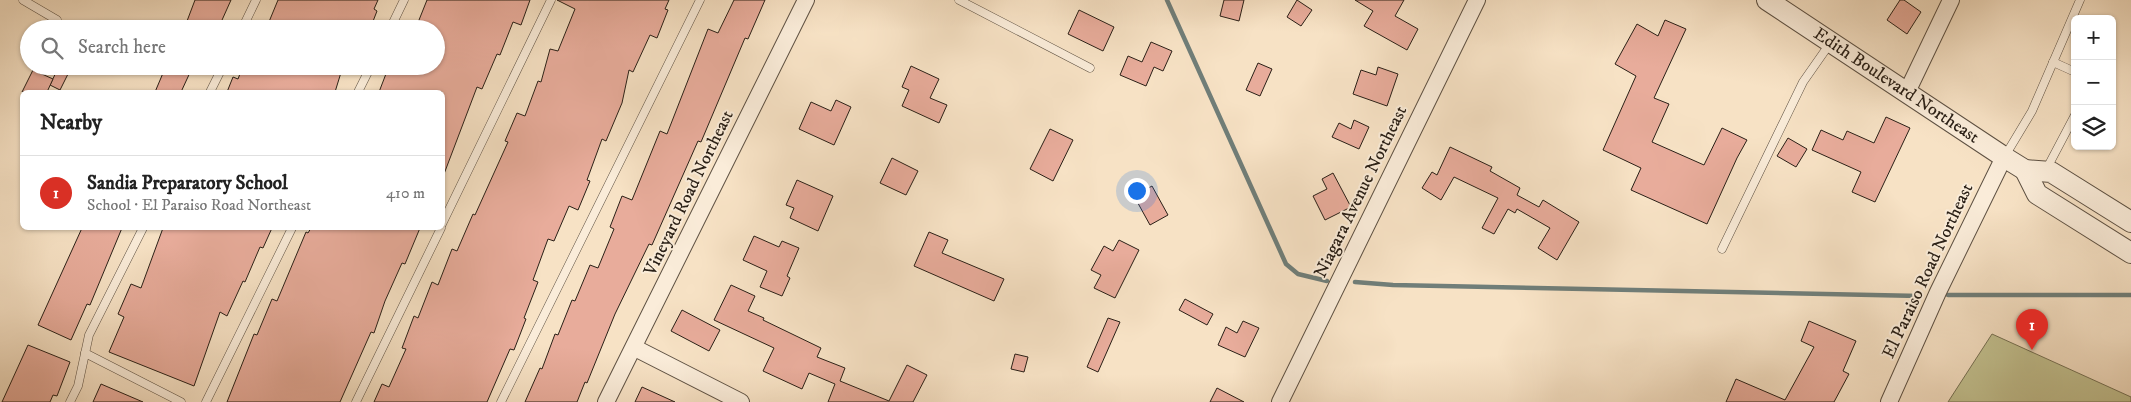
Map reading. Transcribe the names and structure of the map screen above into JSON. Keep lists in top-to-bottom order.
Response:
{
  "streets": {
    "street": [
      "Edith Boulevard Northeast",
      "Niagara Avenue Northeast",
      "Vineyard Road Northeast",
      "El Paraiso Road Northeast"
    ]
  },
  "crossings": [
    ["Edith Boulevard Northeast", "El Paraiso Road Northeast"]
  ],
  "page": {
    "map_buttons": ["+", "−"],
    "search": "Search here",
    "heading": "Nearby",
    "list": [
      {
        "mark": "1",
        "name": "Sandia Preparatory School",
        "note": "School · El Paraiso Road Northeast",
        "value": "410 m"
      }
    ],
    "pins": "1"
  }
}
